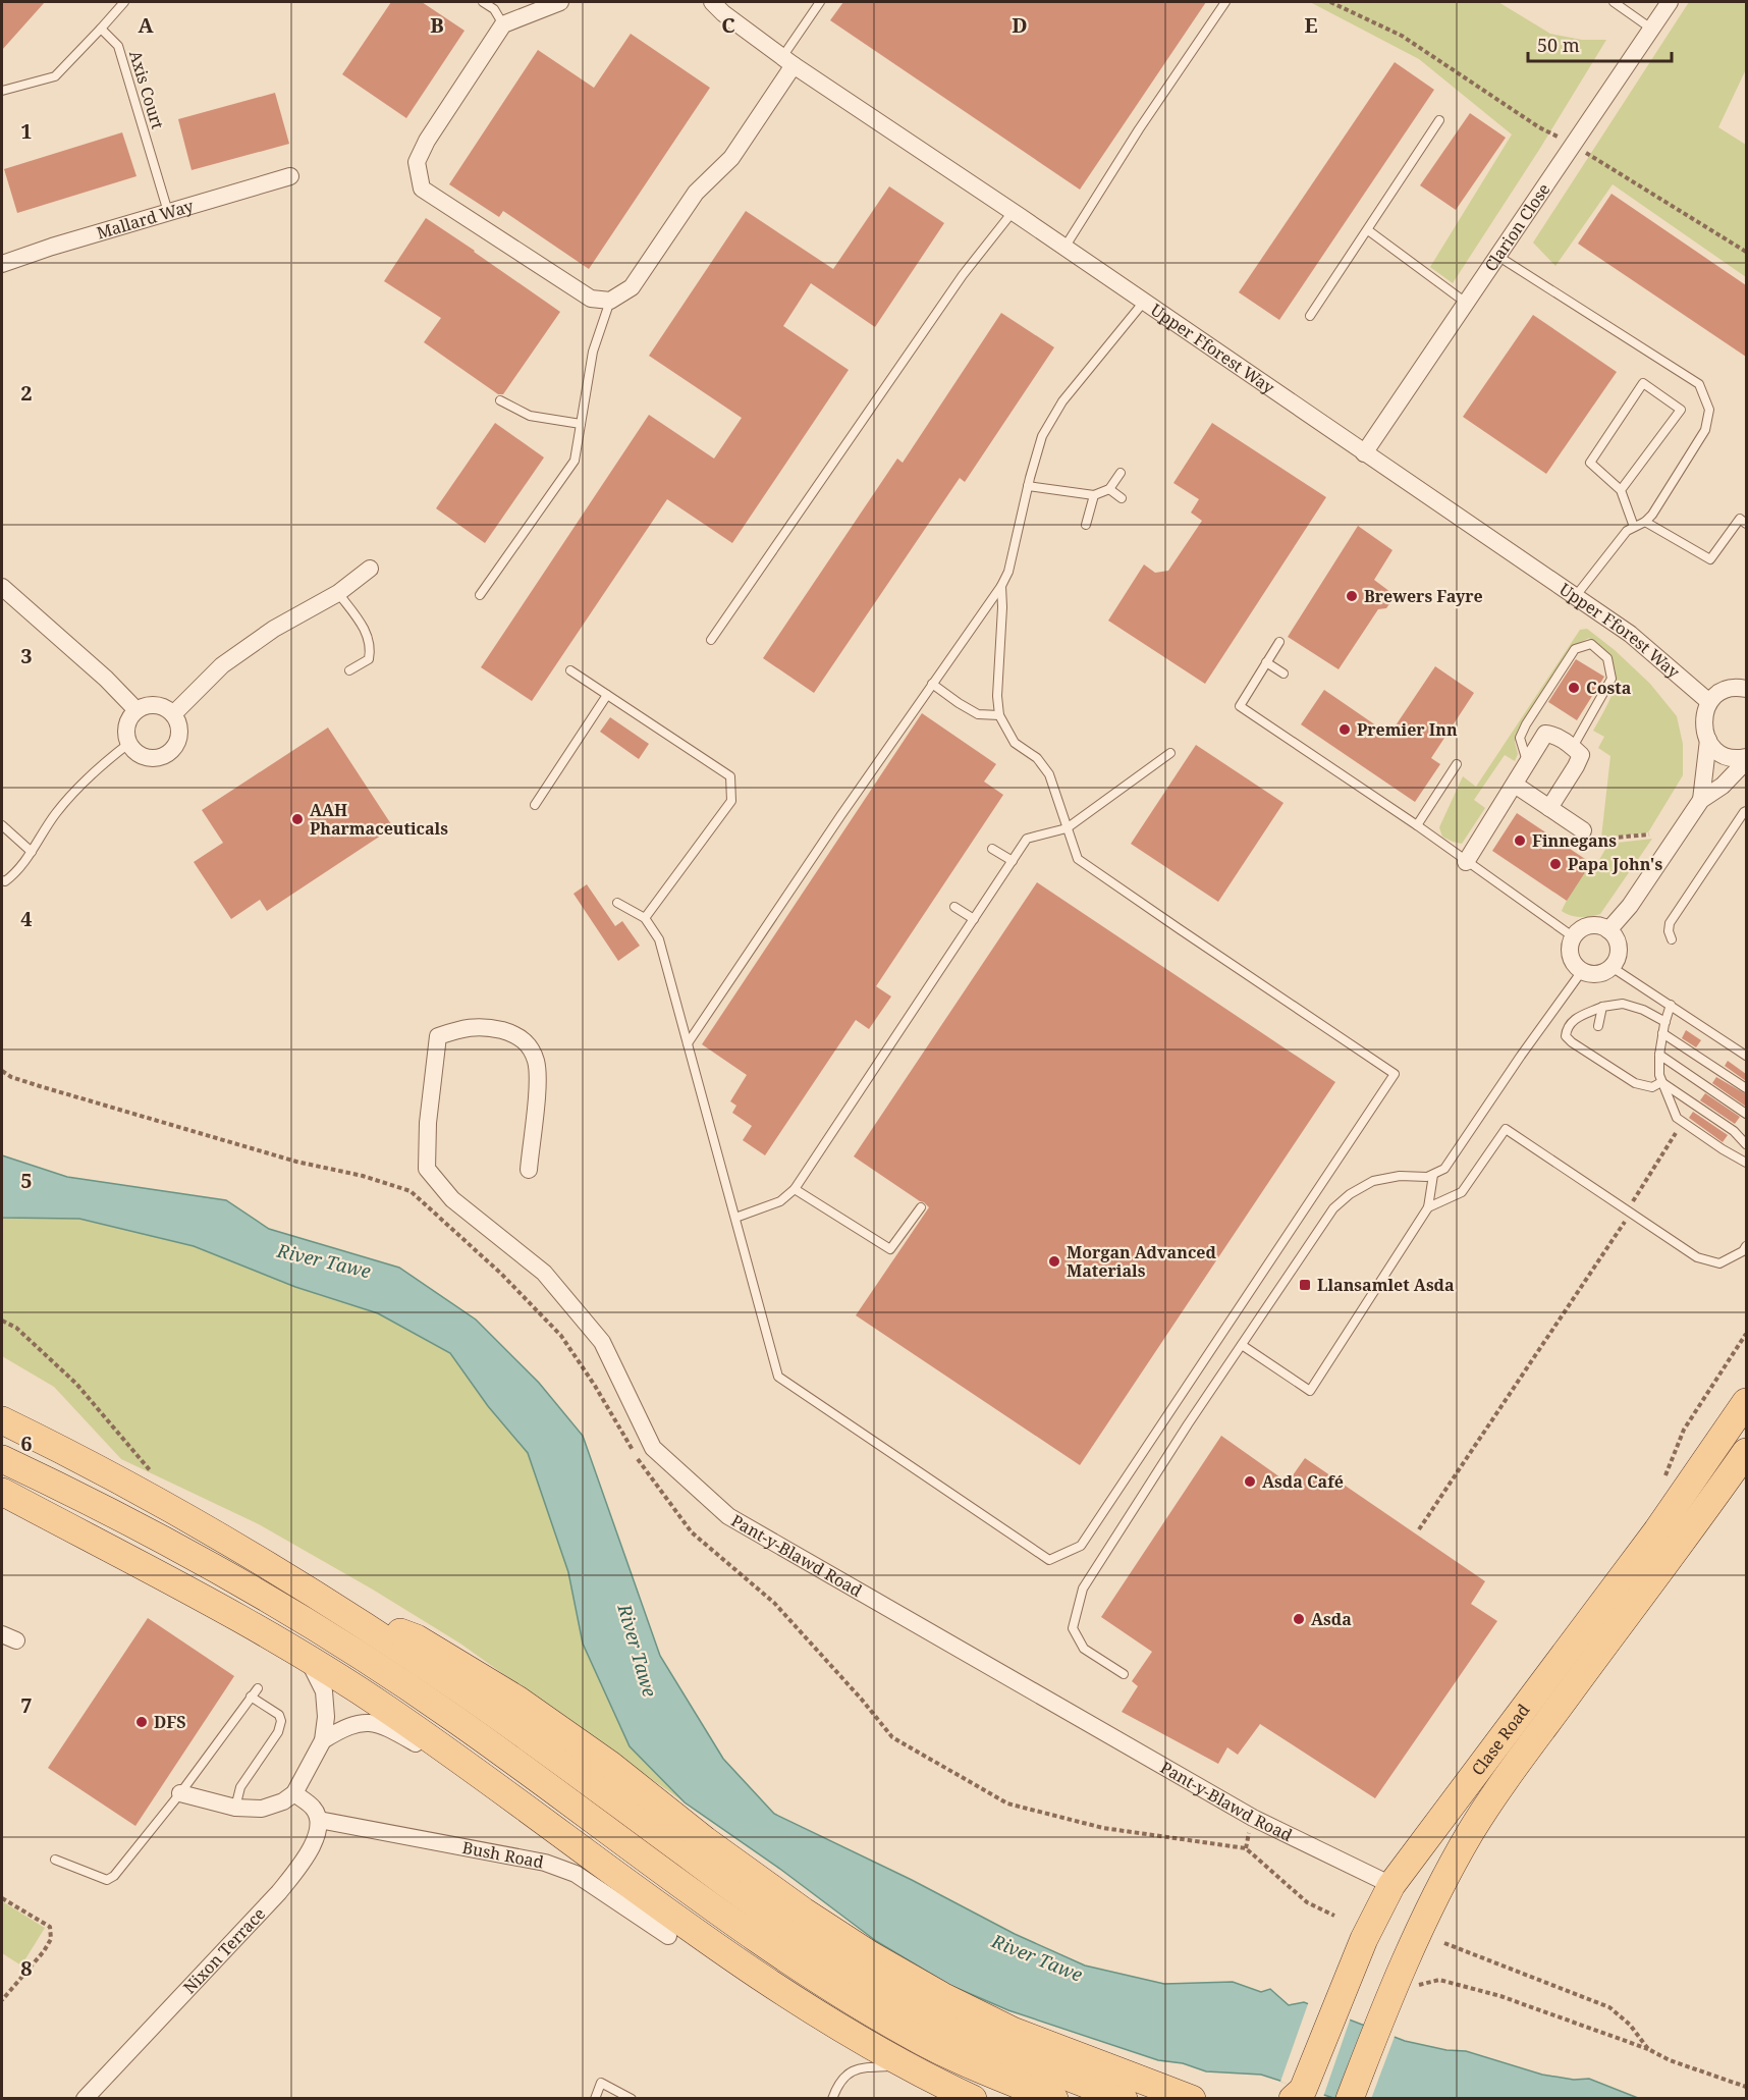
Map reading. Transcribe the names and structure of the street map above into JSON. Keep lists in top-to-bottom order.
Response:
{
  "streets": {
    "main road": ["Clase Road"],
    "street": [
      "Mallard Way",
      "Clarion Close",
      "Upper Fforest Way",
      "Pant-y-Blawd Road",
      "Bush Road",
      "Nixon Terrace"
    ],
    "lane": ["Axis Court"]
  },
  "crossings": [
    ["Axis Court", "Mallard Way"],
    ["Clarion Close", "Upper Fforest Way"],
    ["Pant-y-Blawd Road", "Clase Road"],
    ["Bush Road", "Nixon Terrace"]
  ],
  "water": ["River Tawe"],
  "places": {
    "other": [
      "Brewers Fayre",
      "Costa",
      "Premier Inn",
      "AAH Pharmaceuticals",
      "Finnegans",
      "Papa John's",
      "Morgan Advanced Materials",
      "Asda Café",
      "Asda",
      "DFS"
    ],
    "transit": ["Llansamlet Asda"]
  },
  "scale_bar": "50 m",
  "grid": {
    "columns": [
      "A",
      "B",
      "C",
      "D",
      "E"
    ],
    "rows": [
      "1",
      "2",
      "3",
      "4",
      "5",
      "6",
      "7",
      "8"
    ]
  }
}
